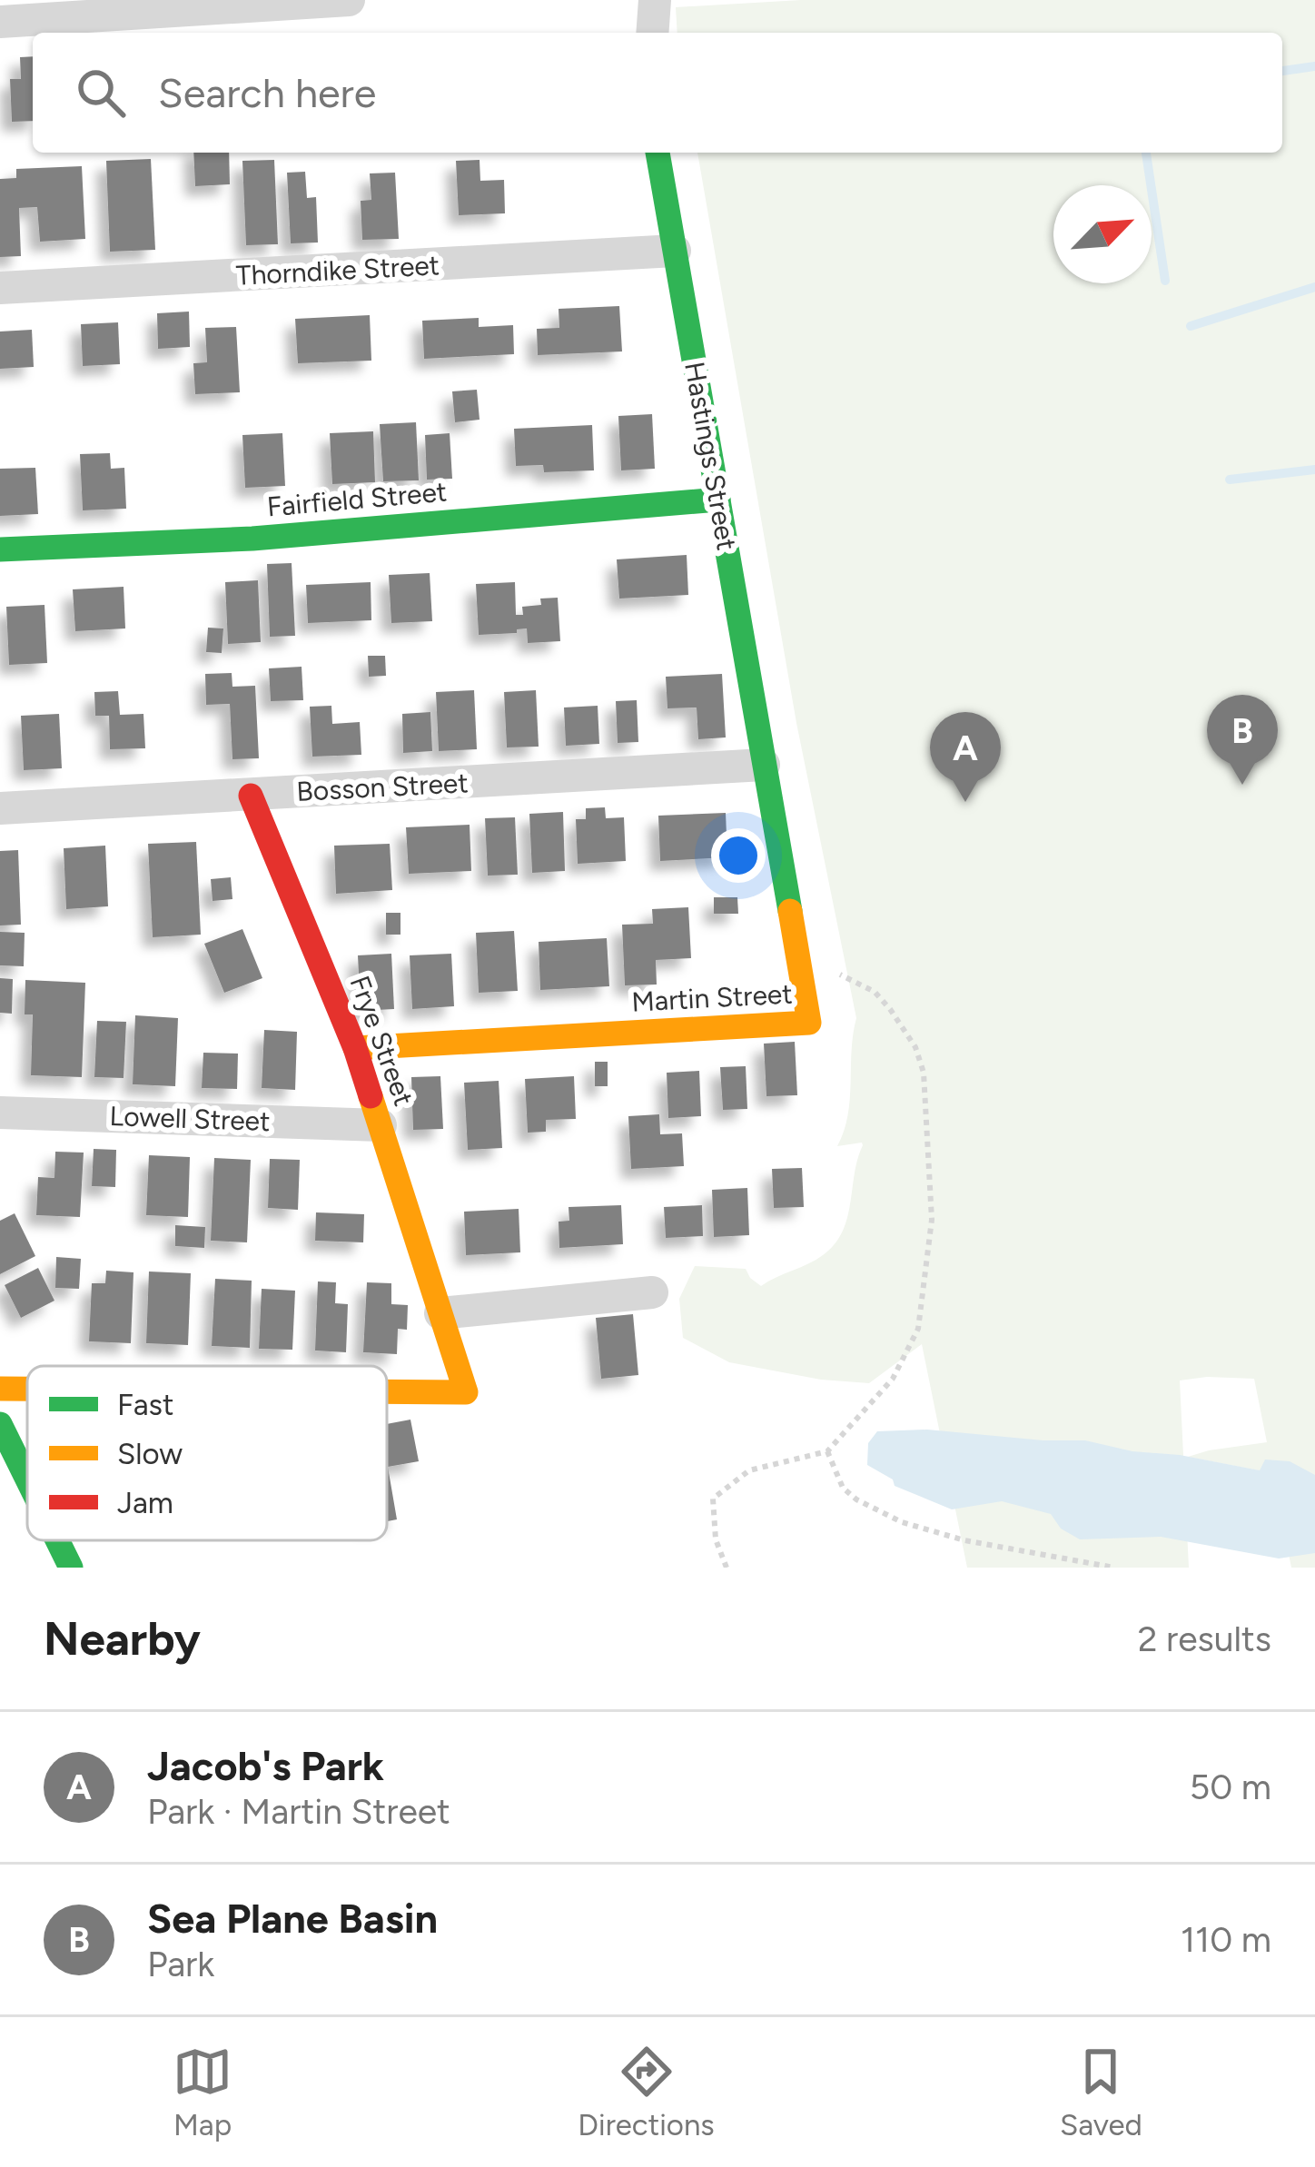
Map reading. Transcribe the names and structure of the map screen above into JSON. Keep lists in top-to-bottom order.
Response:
{
  "streets": {
    "street": [
      "Thorndike Street",
      "Hastings Street",
      "Fairfield Street",
      "Bosson Street",
      "Martin Street",
      "Frye Street",
      "Lowell Street"
    ]
  },
  "crossings": [
    ["Thorndike Street", "Hastings Street"],
    ["Hastings Street", "Fairfield Street"],
    ["Hastings Street", "Bosson Street"],
    ["Hastings Street", "Martin Street"],
    ["Bosson Street", "Martin Street"],
    ["Bosson Street", "Frye Street"],
    ["Martin Street", "Frye Street"],
    ["Frye Street", "Lowell Street"]
  ],
  "legend": ["Fast", "Slow", "Jam"],
  "north": "top right",
  "page": {
    "search": "Search here",
    "pins": ["B", "A"],
    "heading": ["Nearby", "2 results"],
    "list": [
      {
        "mark": "A",
        "name": "Jacob's Park",
        "note": "Park · Martin Street",
        "value": "50 m"
      },
      {
        "mark": "B",
        "name": "Sea Plane Basin",
        "note": "Park",
        "value": "110 m"
      }
    ],
    "nav": ["Map", "Directions", "Saved"]
  }
}
